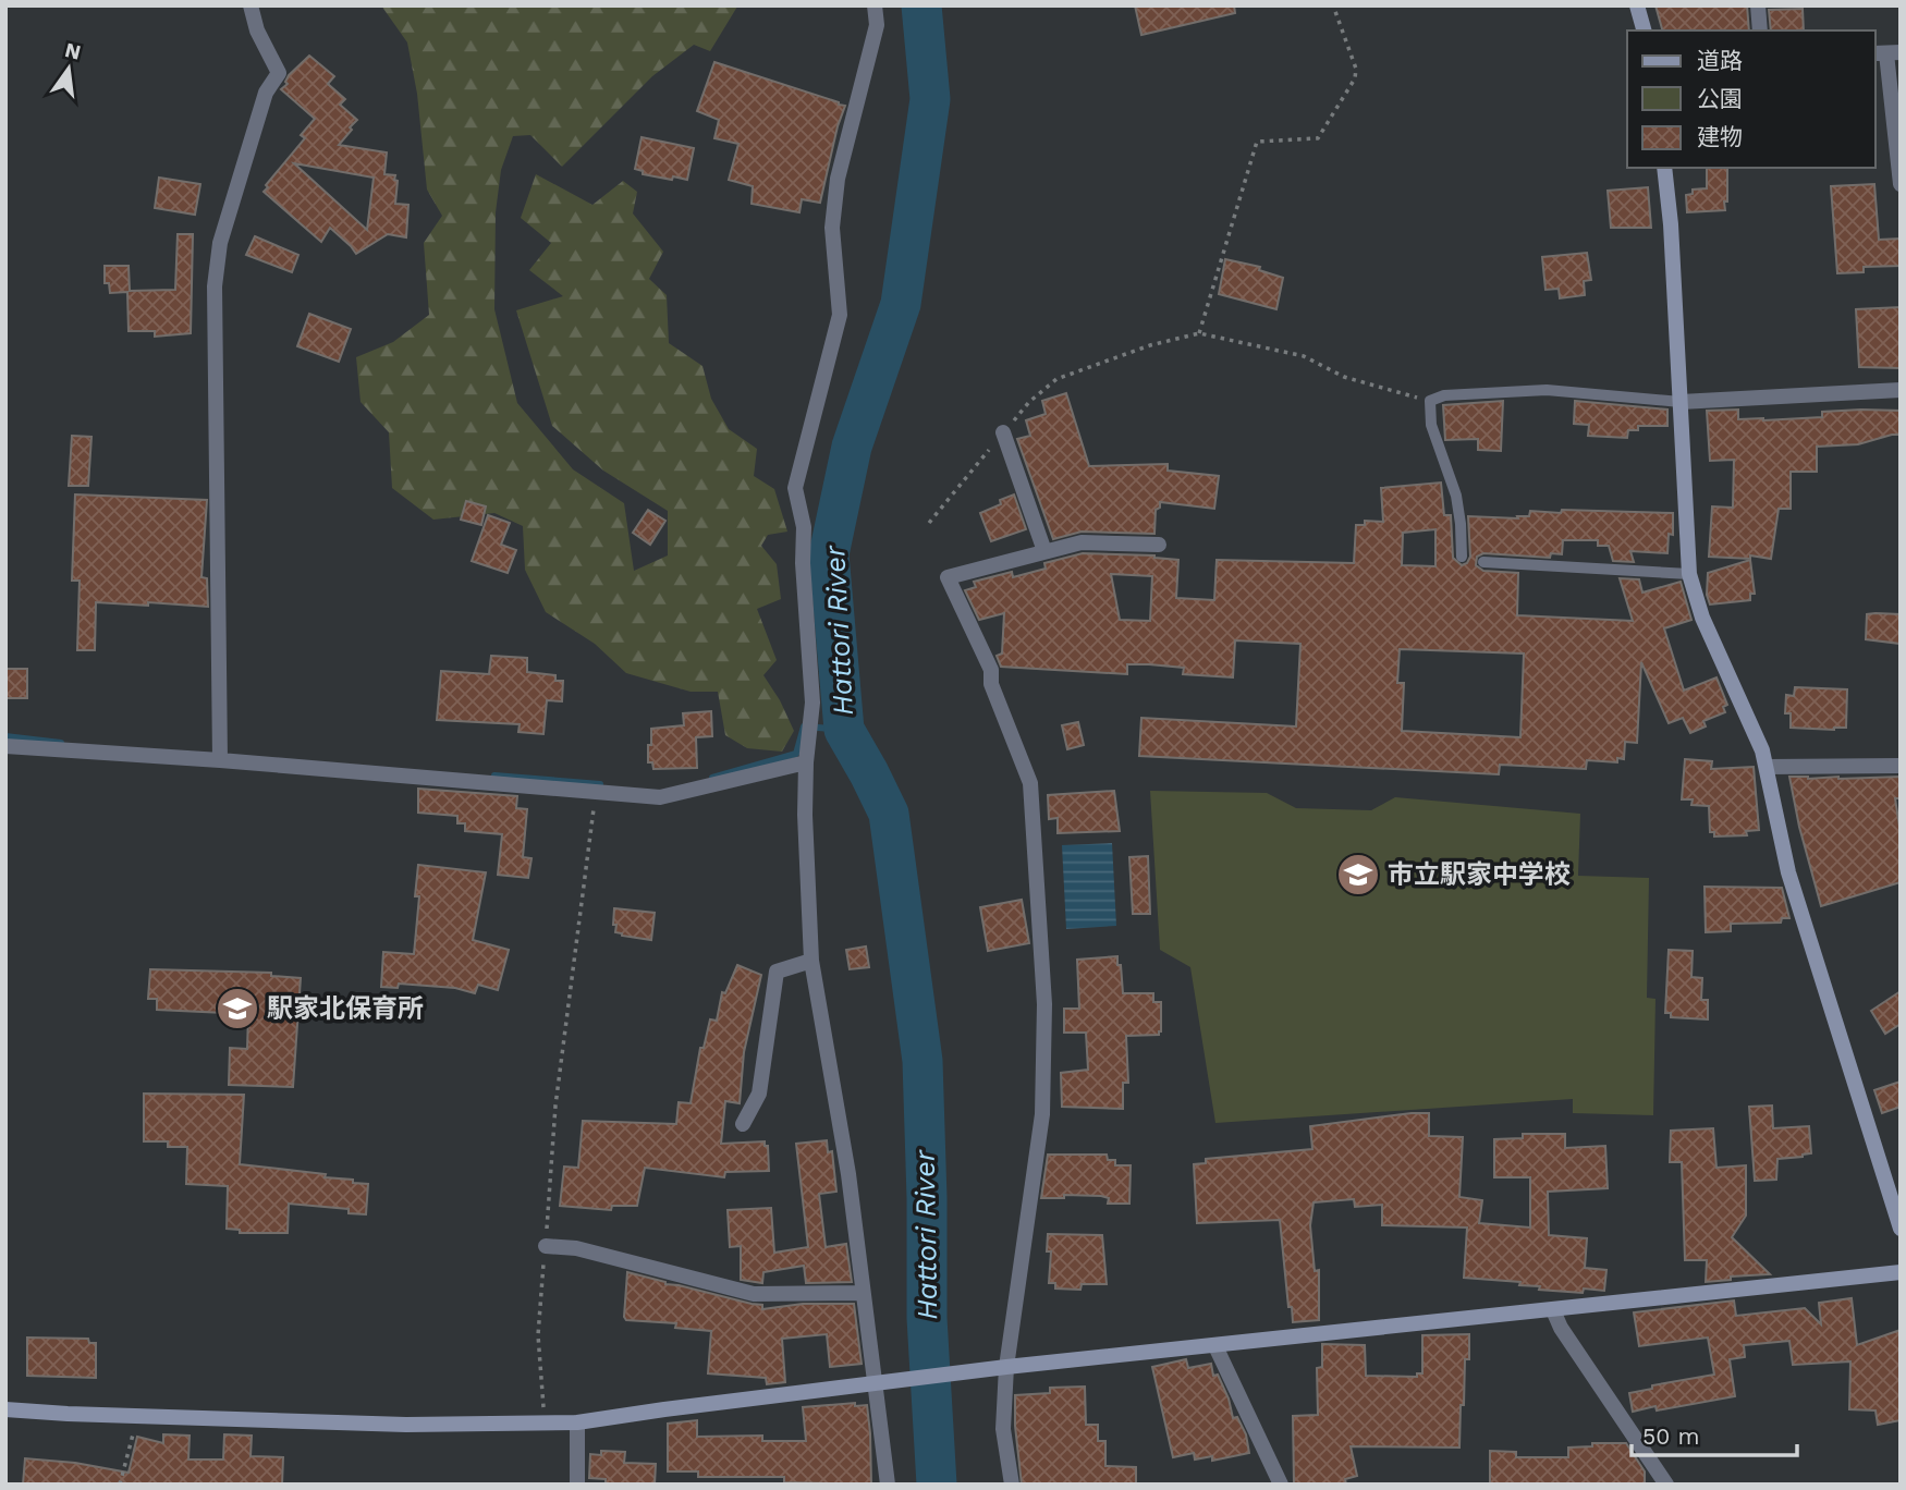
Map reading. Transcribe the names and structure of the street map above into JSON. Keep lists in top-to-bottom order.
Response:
{
  "water": ["Hattori River"],
  "places": {
    "school or university": ["市立駅家中学校", "駅家北保育所"]
  },
  "legend": ["道路", "公園", "建物"],
  "scale_bar": "50 m",
  "north": "top"
}
